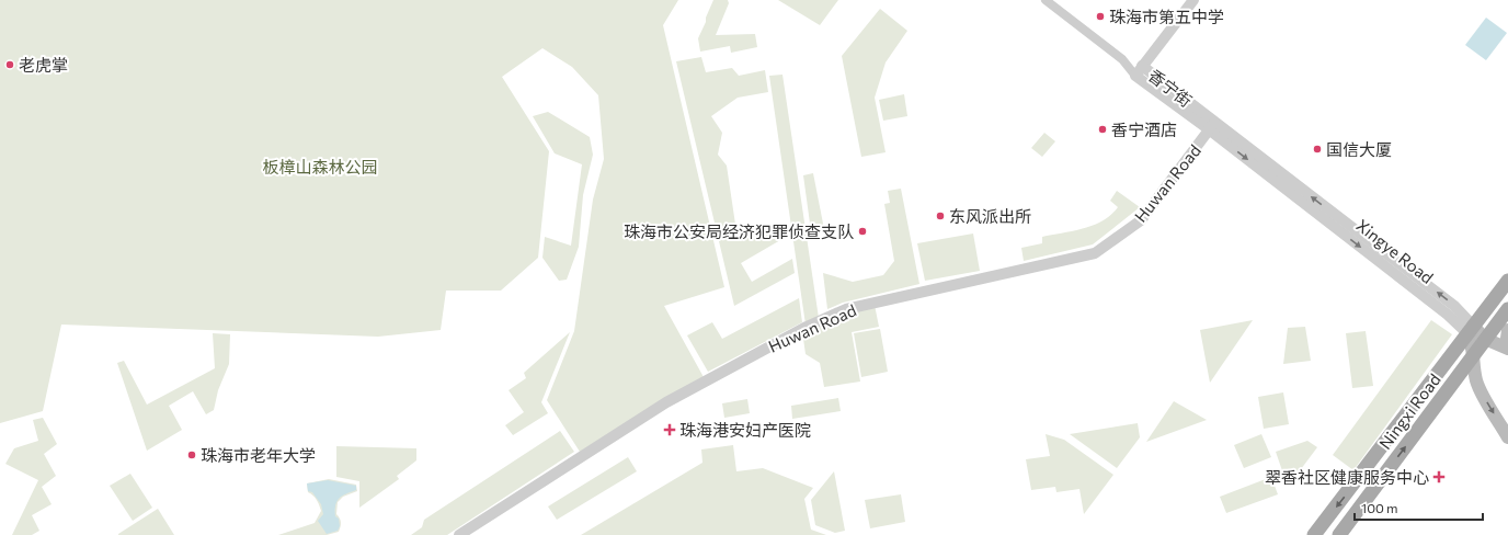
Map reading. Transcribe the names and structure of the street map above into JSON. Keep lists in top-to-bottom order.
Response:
{
  "streets": {
    "main road": ["Xingye Road", "Ningxi Road"],
    "street": ["香宁街", "Huwan Road"]
  },
  "crossings": [
    ["香宁街", "Huwan Road"],
    ["香宁街", "Xingye Road"],
    ["Huwan Road", "Xingye Road"],
    ["Xingye Road", "Ningxi Road"]
  ],
  "parks": ["板樟山森林公园"],
  "places": {
    "other": [
      "珠海市第五中学",
      "老虎掌",
      "香宁酒店",
      "国信大厦",
      "东风派出所",
      "珠海市公安局经济犯罪侦查支队",
      "珠海市老年大学"
    ],
    "health": ["珠海港安妇产医院", "翠香社区健康服务中心"]
  },
  "scale_bar": "100 m"
}
